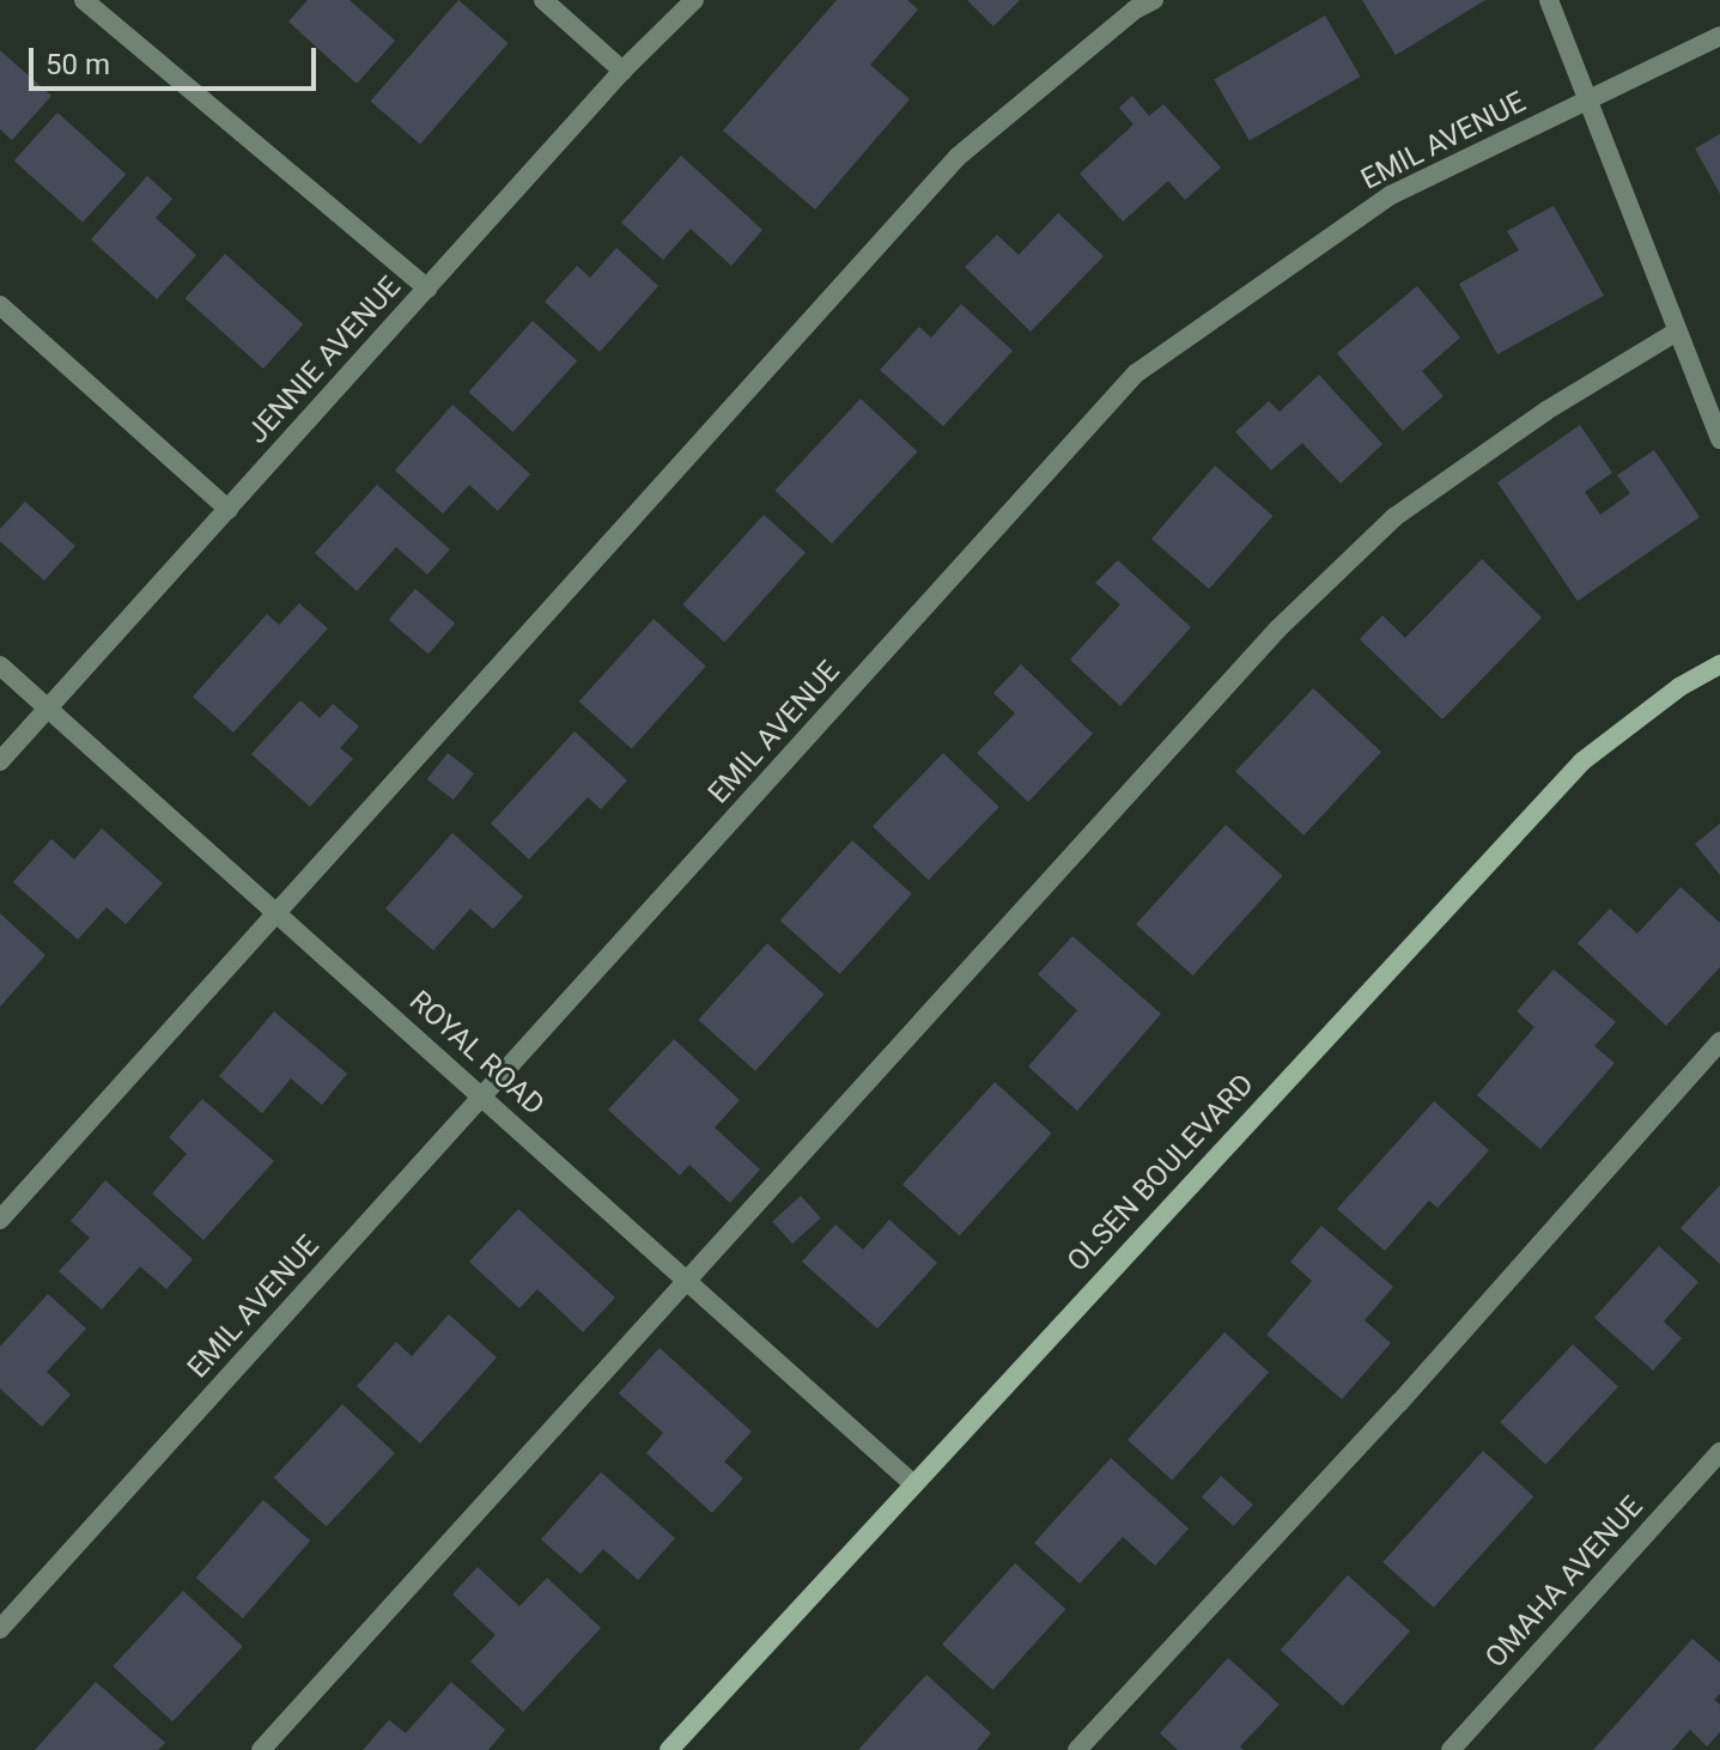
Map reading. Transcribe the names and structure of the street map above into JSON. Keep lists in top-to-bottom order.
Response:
{
  "streets": {
    "main road": ["OLSEN BOULEVARD"],
    "street": [
      "EMIL AVENUE",
      "JENNIE AVENUE",
      "ROYAL ROAD",
      "OMAHA AVENUE"
    ]
  },
  "crossings": [
    ["EMIL AVENUE", "ROYAL ROAD"],
    ["JENNIE AVENUE", "ROYAL ROAD"],
    ["ROYAL ROAD", "OLSEN BOULEVARD"]
  ],
  "scale_bar": "50 m"
}
